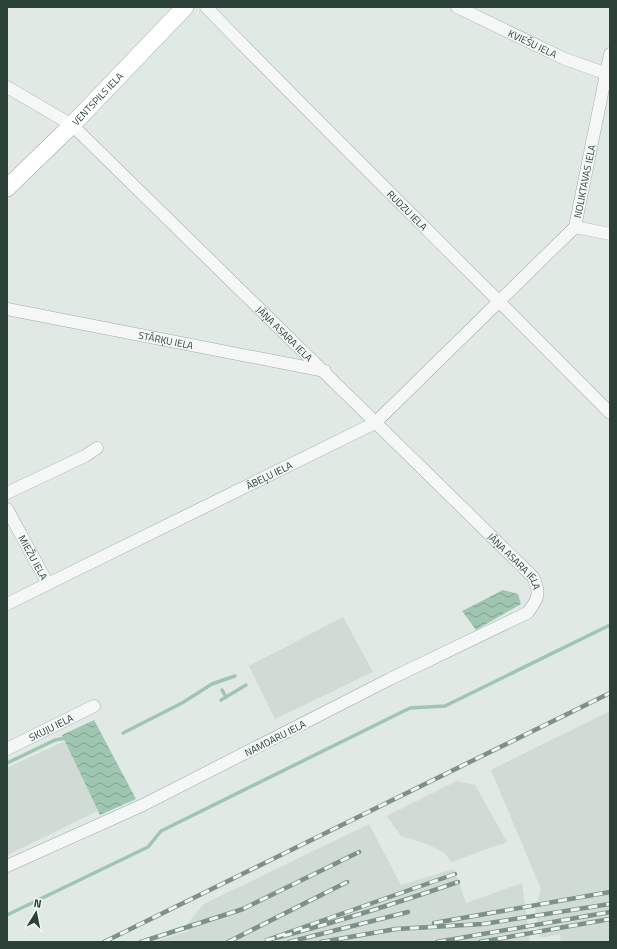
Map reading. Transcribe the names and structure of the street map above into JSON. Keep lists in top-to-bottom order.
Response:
{
  "streets": {
    "street": [
      "KVIEŠU IELA",
      "VENTSPILS IELA",
      "NOLIKTAVAS IELA",
      "RUDZU IELA",
      "JĀŅA ASARA IELA",
      "STĀRĶU IELA",
      "ĀBEĻU IELA",
      "MIEŽU IELA",
      "SKUJU IELA",
      "NAMDARU IELA"
    ]
  },
  "crossings": [
    ["KVIEŠU IELA", "NOLIKTAVAS IELA"],
    ["VENTSPILS IELA", "JĀŅA ASARA IELA"],
    ["NOLIKTAVAS IELA", "RUDZU IELA"],
    ["NOLIKTAVAS IELA", "ĀBEĻU IELA"],
    ["RUDZU IELA", "ĀBEĻU IELA"],
    ["JĀŅA ASARA IELA", "STĀRĶU IELA"],
    ["JĀŅA ASARA IELA", "ĀBEĻU IELA"],
    ["JĀŅA ASARA IELA", "NAMDARU IELA"],
    ["ĀBEĻU IELA", "MIEŽU IELA"]
  ],
  "north": "top"
}
